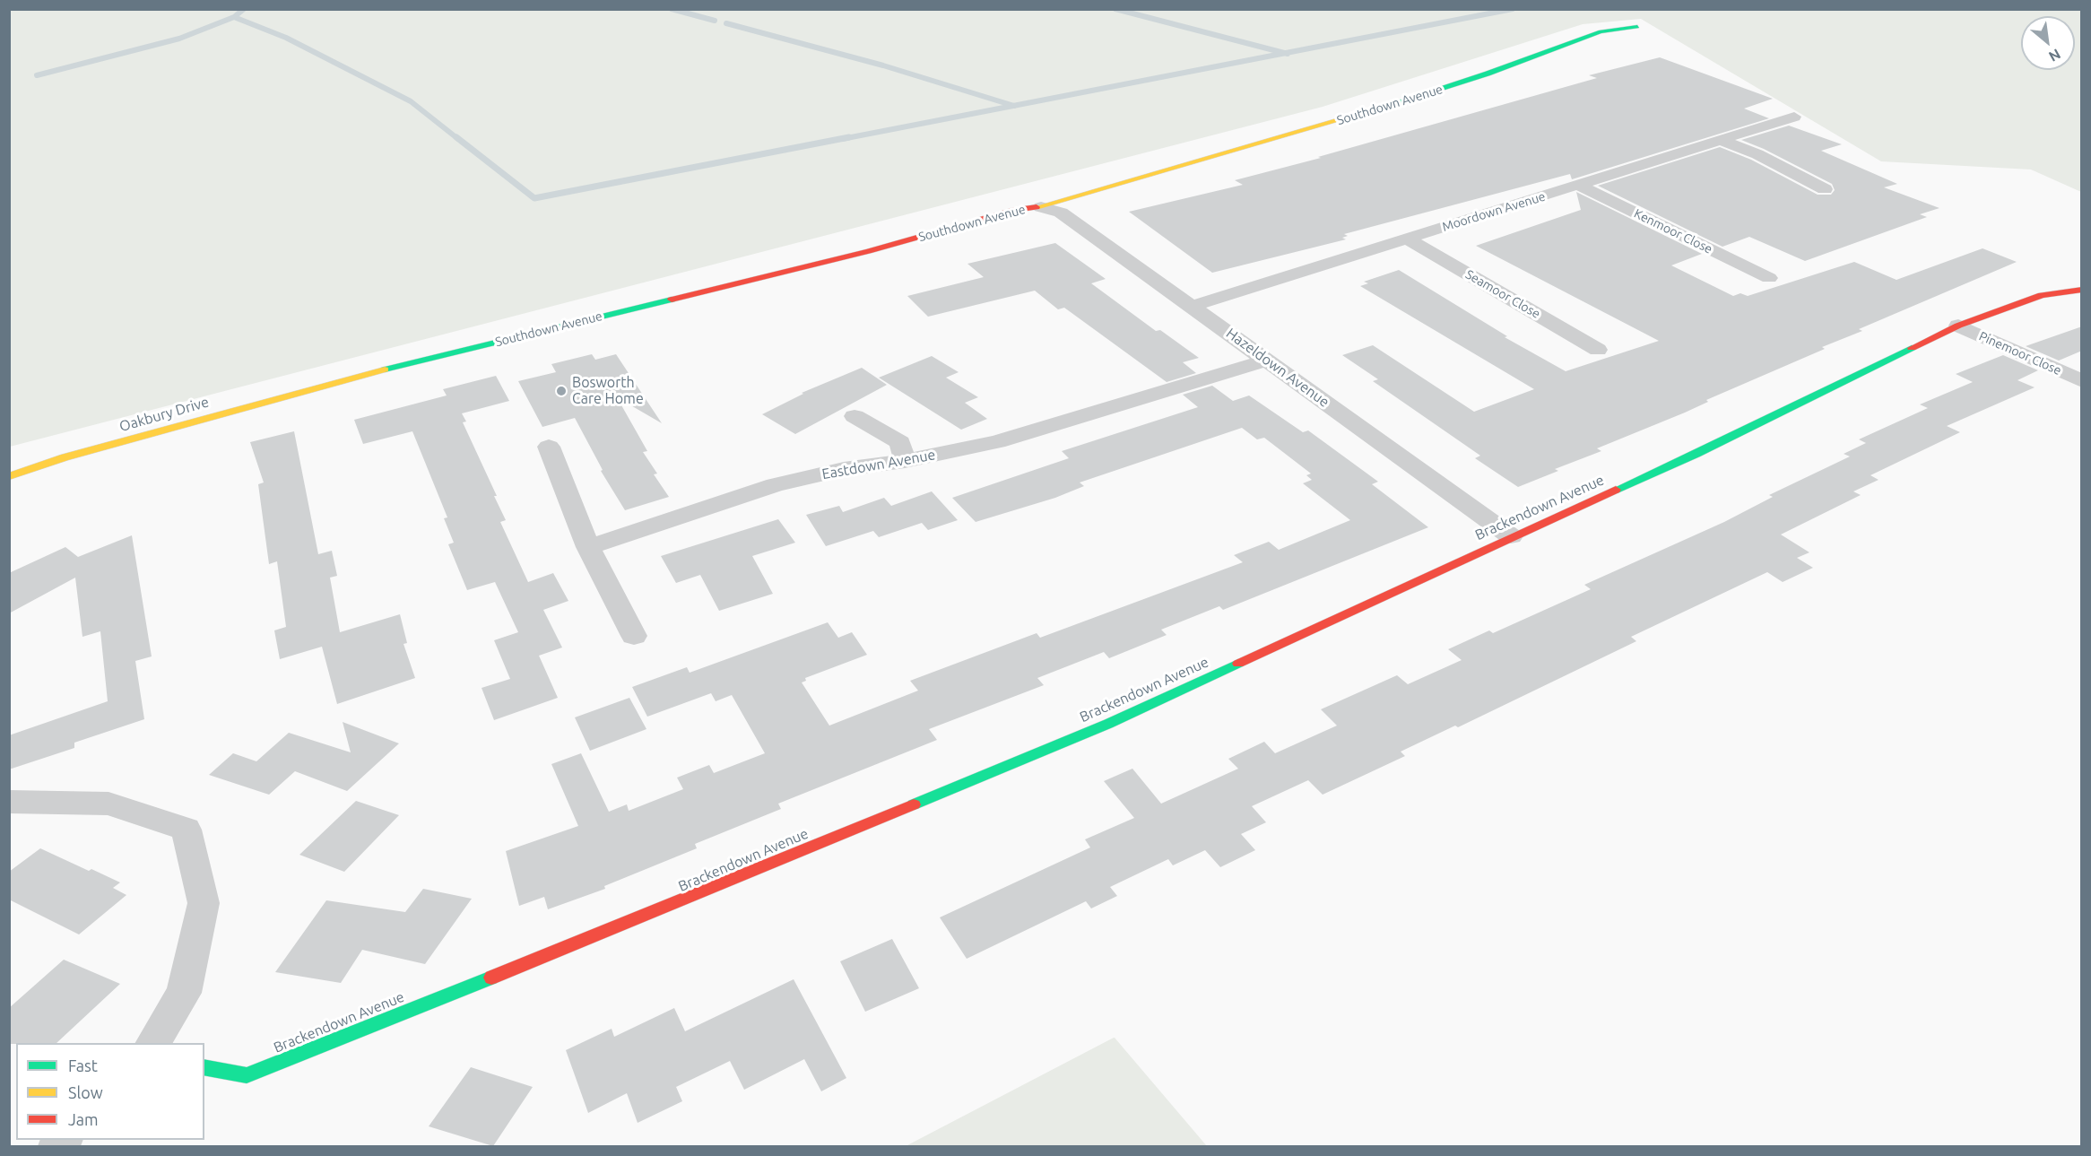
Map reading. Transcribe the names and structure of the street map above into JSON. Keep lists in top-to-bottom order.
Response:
{
  "streets": {
    "street": [
      "Southdown Avenue",
      "Moordown Avenue",
      "Kenmoor Close",
      "Seamoor Close",
      "Pinemoor Close",
      "Hazeldown Avenue",
      "Oakbury Drive",
      "Eastdown Avenue",
      "Brackendown Avenue"
    ]
  },
  "crossings": [
    ["Southdown Avenue", "Hazeldown Avenue"],
    ["Southdown Avenue", "Oakbury Drive"],
    ["Moordown Avenue", "Kenmoor Close"],
    ["Moordown Avenue", "Seamoor Close"],
    ["Moordown Avenue", "Hazeldown Avenue"],
    ["Pinemoor Close", "Brackendown Avenue"],
    ["Hazeldown Avenue", "Eastdown Avenue"],
    ["Hazeldown Avenue", "Brackendown Avenue"]
  ],
  "places": ["Bosworth Care Home"],
  "legend": ["Fast", "Slow", "Jam"],
  "north": "bottom right"
}
